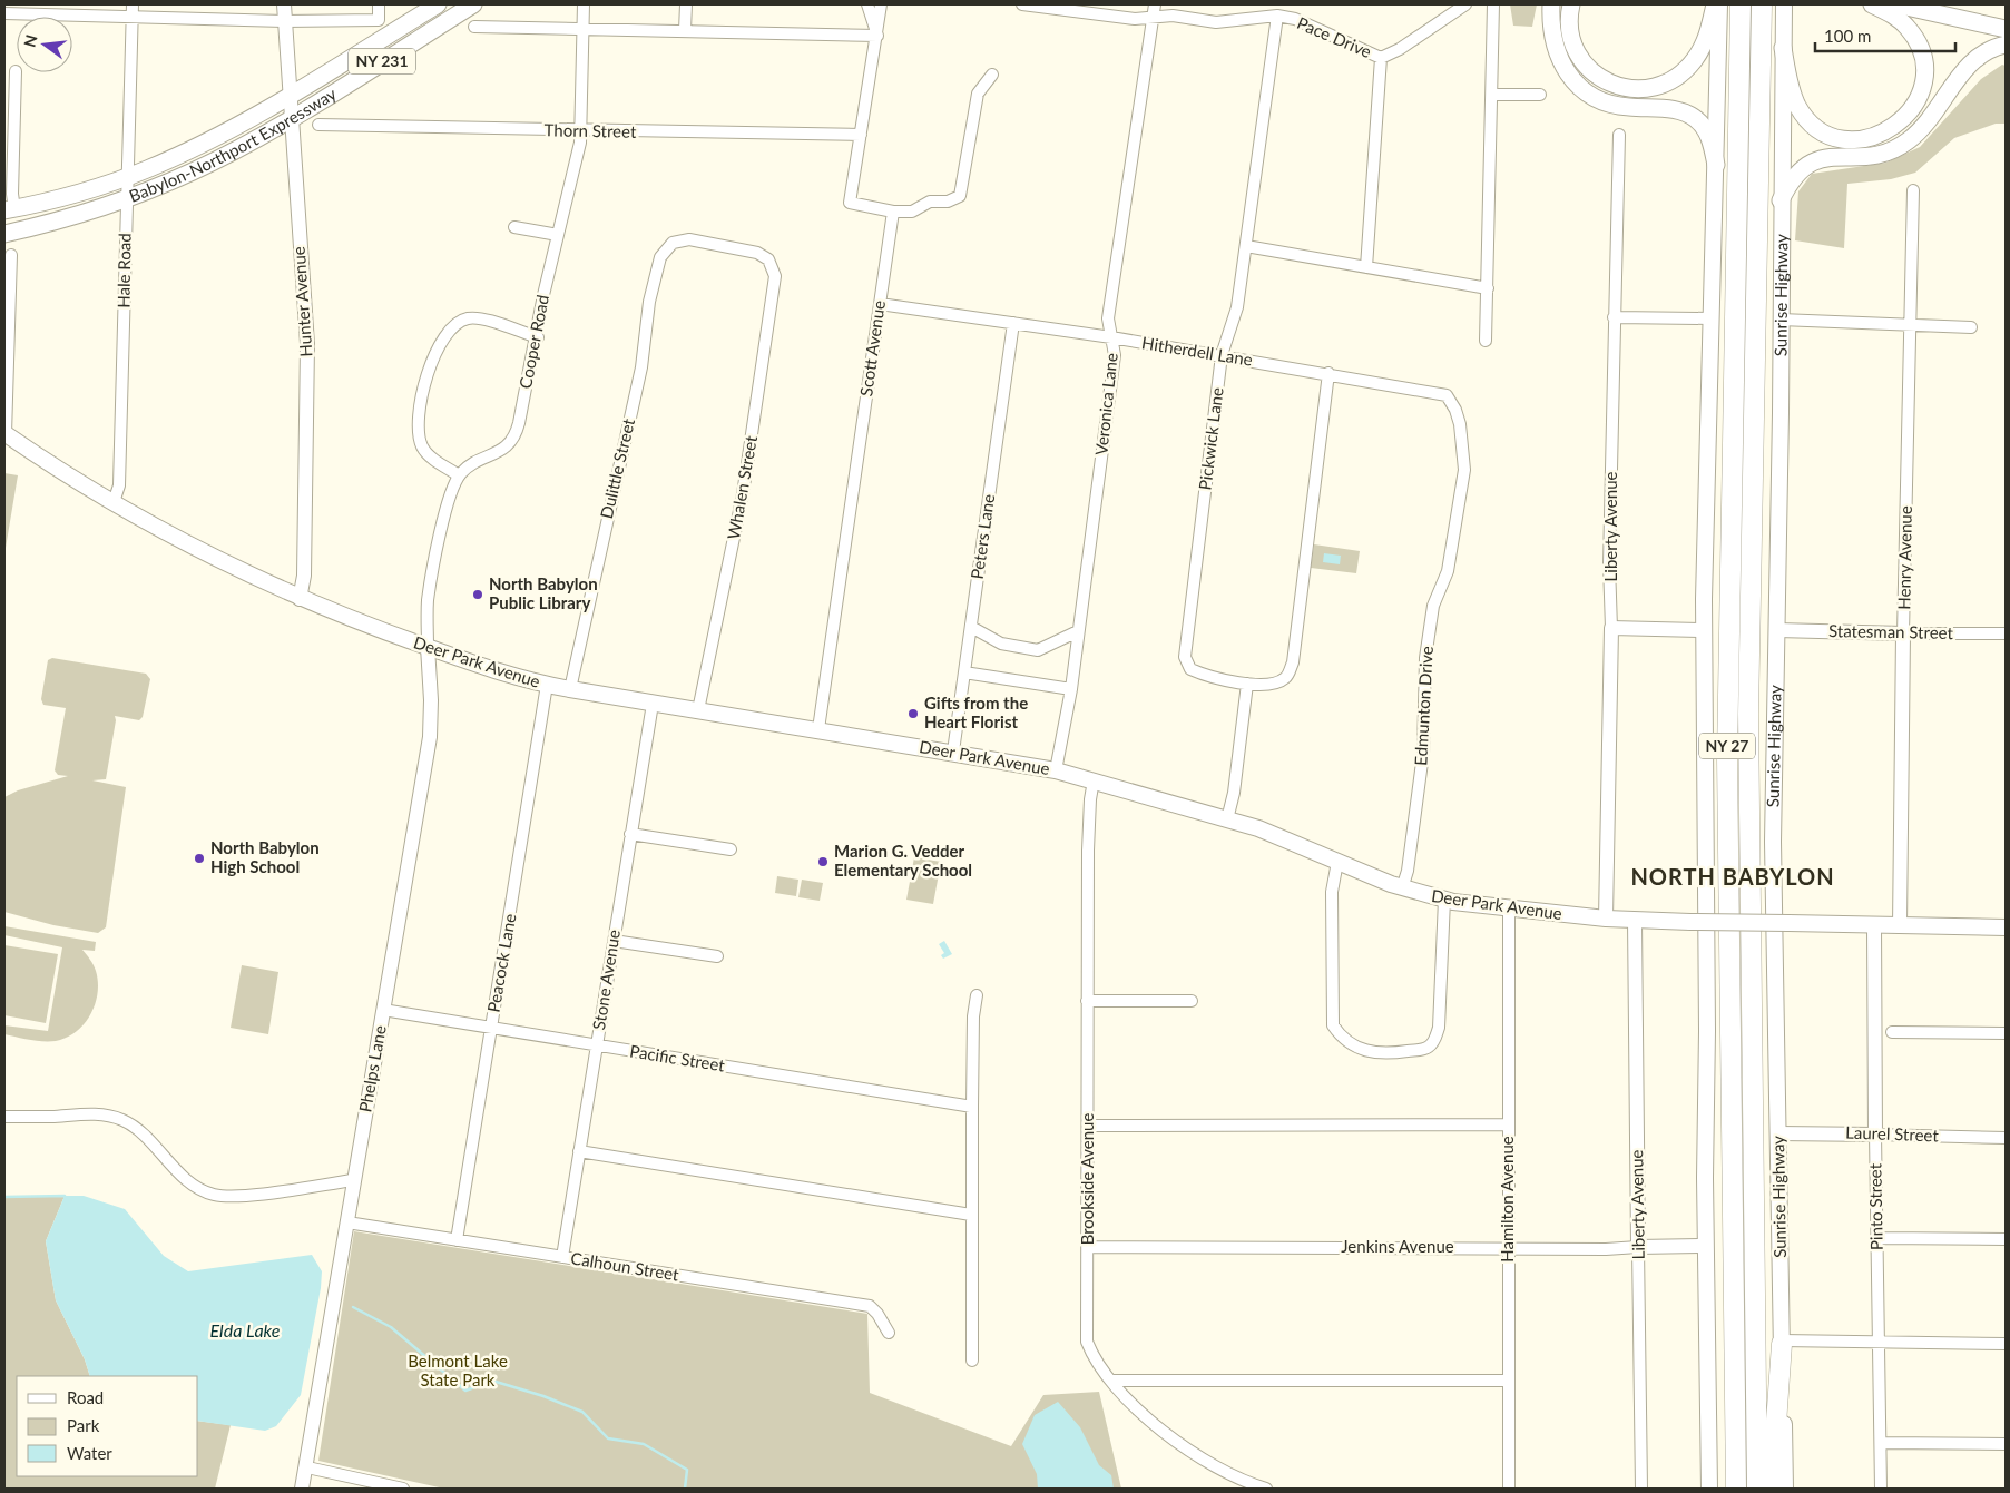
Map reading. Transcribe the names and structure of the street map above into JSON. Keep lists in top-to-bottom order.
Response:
{
  "streets": {
    "highway": ["Sunrise Highway", "NY 27"],
    "main road": ["NY 231", "Babylon-Northport Expressway", "Deer Park Avenue"],
    "street": [
      "Pace Drive",
      "Thorn Street",
      "Hale Road",
      "Hunter Avenue",
      "Cooper Road",
      "Scott Avenue",
      "Hitherdell Lane",
      "Veronica Lane",
      "Pickwick Lane",
      "Dulittle Street",
      "Whalen Street",
      "Liberty Avenue",
      "Peters Lane",
      "Henry Avenue",
      "Statesman Street",
      "Edmunton Drive",
      "Peacock Lane",
      "Stone Avenue",
      "Pacific Street",
      "Phelps Lane",
      "Laurel Street",
      "Brookside Avenue",
      "Hamilton Avenue",
      "Pinto Street",
      "Jenkins Avenue",
      "Calhoun Street"
    ]
  },
  "crossings": [
    ["Pace Drive", "Veronica Lane"],
    ["Pace Drive", "Pickwick Lane"],
    ["Thorn Street", "Cooper Road"],
    ["Babylon-Northport Expressway", "Hale Road"],
    ["Babylon-Northport Expressway", "Hunter Avenue"],
    ["Hale Road", "Deer Park Avenue"],
    ["Sunrise Highway", "Statesman Street"],
    ["Sunrise Highway", "Laurel Street"],
    ["Hunter Avenue", "Deer Park Avenue"],
    ["Scott Avenue", "Hitherdell Lane"],
    ["Scott Avenue", "Deer Park Avenue"],
    ["Hitherdell Lane", "Veronica Lane"],
    ["Hitherdell Lane", "Pickwick Lane"],
    ["Hitherdell Lane", "Peters Lane"],
    ["Hitherdell Lane", "Edmunton Drive"],
    ["Veronica Lane", "Deer Park Avenue"],
    ["Dulittle Street", "Whalen Street"],
    ["Dulittle Street", "Deer Park Avenue"],
    ["Whalen Street", "Deer Park Avenue"],
    ["Liberty Avenue", "Deer Park Avenue"],
    ["Liberty Avenue", "Jenkins Avenue"],
    ["Peters Lane", "Deer Park Avenue"],
    ["Henry Avenue", "Statesman Street"],
    ["Henry Avenue", "Deer Park Avenue"],
    ["Deer Park Avenue", "Edmunton Drive"],
    ["Deer Park Avenue", "Peacock Lane"],
    ["Deer Park Avenue", "Stone Avenue"],
    ["Deer Park Avenue", "Phelps Lane"],
    ["Deer Park Avenue", "Brookside Avenue"],
    ["Deer Park Avenue", "Hamilton Avenue"],
    ["Deer Park Avenue", "Pinto Street"],
    ["Peacock Lane", "Pacific Street"],
    ["Peacock Lane", "Calhoun Street"],
    ["Stone Avenue", "Pacific Street"],
    ["Stone Avenue", "Calhoun Street"],
    ["Pacific Street", "Phelps Lane"],
    ["Phelps Lane", "Calhoun Street"],
    ["Laurel Street", "Pinto Street"],
    ["Brookside Avenue", "Jenkins Avenue"],
    ["Hamilton Avenue", "Jenkins Avenue"]
  ],
  "districts": ["NORTH BABYLON"],
  "water": ["Elda Lake"],
  "parks": ["Belmont Lake State Park"],
  "places": [
    "North Babylon Public Library",
    "Gifts from the Heart Florist",
    "North Babylon High School",
    "Marion G. Vedder Elementary School"
  ],
  "legend": ["Road", "Park", "Water"],
  "scale_bar": "100 m",
  "north": "left"
}
